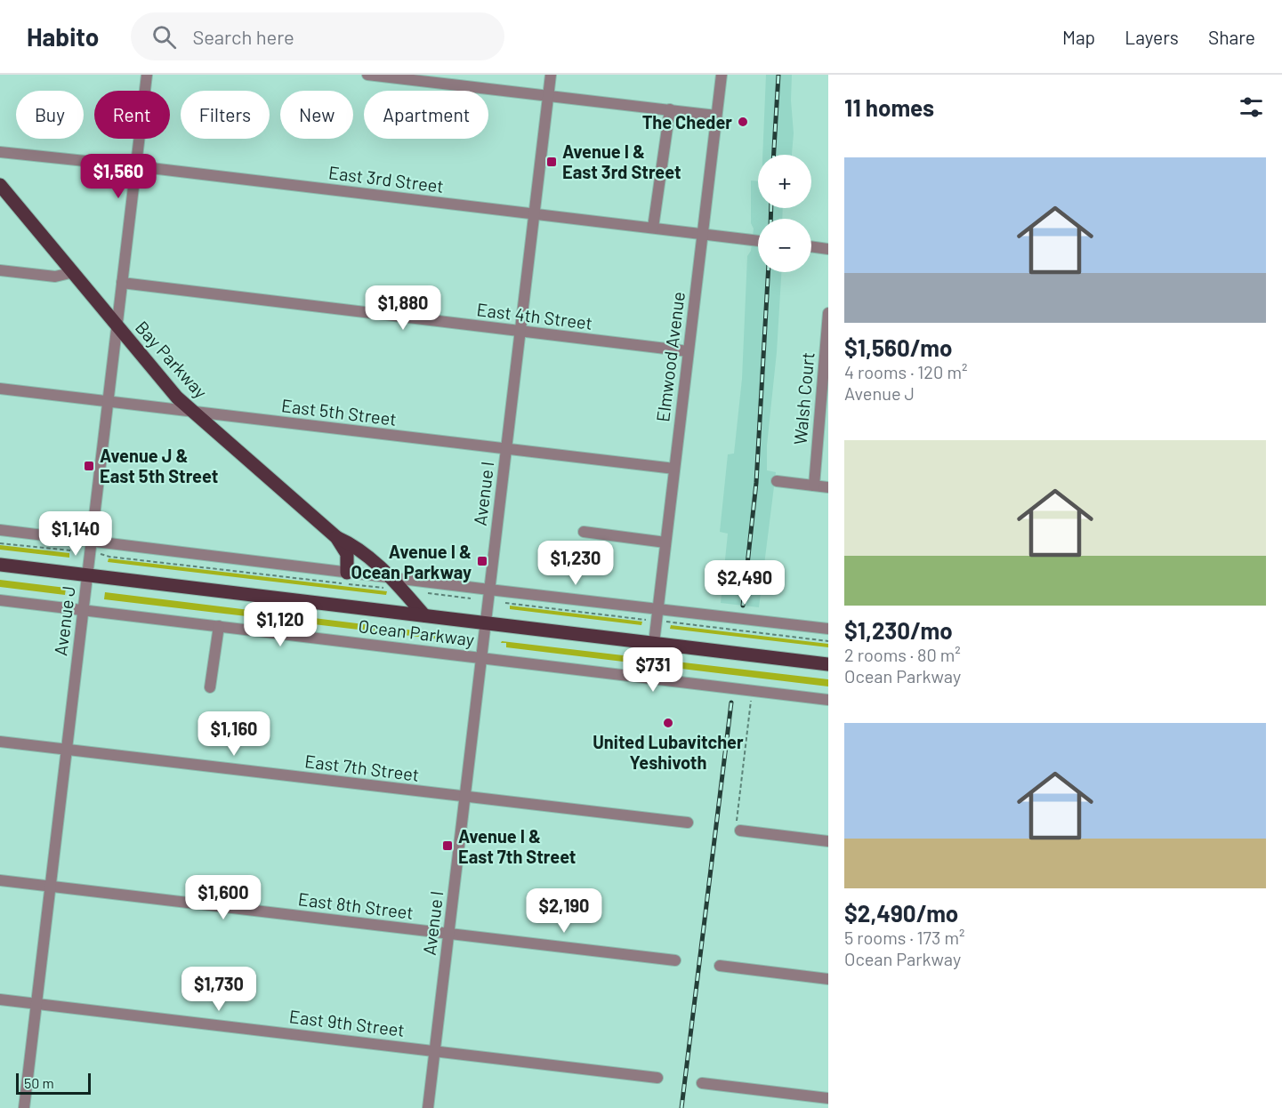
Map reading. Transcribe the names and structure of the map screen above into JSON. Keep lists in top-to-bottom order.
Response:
{
  "streets": {
    "main road": ["Bay Parkway", "Ocean Parkway"],
    "street": [
      "East 3rd Street",
      "East 4th Street",
      "Elmwood Avenue",
      "Walsh Court",
      "East 5th Street",
      "Avenue I",
      "Avenue J",
      "East 7th Street",
      "East 8th Street",
      "East 9th Street"
    ]
  },
  "crossings": [
    ["East 3rd Street", "Elmwood Avenue"],
    ["East 3rd Street", "Avenue I"],
    ["East 3rd Street", "Avenue J"],
    ["East 4th Street", "Elmwood Avenue"],
    ["East 4th Street", "Avenue I"],
    ["East 4th Street", "Avenue J"],
    ["Elmwood Avenue", "East 5th Street"],
    ["Elmwood Avenue", "Ocean Parkway"],
    ["Bay Parkway", "East 5th Street"],
    ["Bay Parkway", "Avenue J"],
    ["Bay Parkway", "Ocean Parkway"],
    ["East 5th Street", "Avenue I"],
    ["East 5th Street", "Avenue J"],
    ["Avenue I", "Ocean Parkway"],
    ["Avenue I", "East 7th Street"],
    ["Avenue I", "East 8th Street"],
    ["Avenue I", "East 9th Street"],
    ["Avenue J", "Ocean Parkway"],
    ["Avenue J", "East 7th Street"],
    ["Avenue J", "East 8th Street"],
    ["Avenue J", "East 9th Street"]
  ],
  "places": {
    "other": ["The Cheder", "United Lubavitcher Yeshivoth"],
    "transit": [
      "Avenue I & East 3rd Street",
      "Avenue J & East 5th Street",
      "Avenue I & Ocean Parkway",
      "Avenue I & East 7th Street"
    ]
  },
  "scale_bar": "50 m",
  "page": {
    "header": "Habito",
    "search": "Search here",
    "nav": ["Map", "Layers", "Share"],
    "heading": "11 homes",
    "chip": [
      "Buy",
      "Rent",
      "Filters",
      "New",
      "Apartment"
    ],
    "list": [
      {
        "name": "$1,560/mo",
        "note": "4 rooms · 120 m² · Avenue J"
      },
      {
        "name": "$1,230/mo",
        "note": "2 rooms · 80 m² · Ocean Parkway"
      },
      {
        "name": "$2,490/mo",
        "note": "5 rooms · 173 m² · Ocean Parkway"
      }
    ],
    "price": [
      "$1,560",
      "$1,880",
      "$1,140",
      "$1,230",
      "$2,490",
      "$1,120",
      "$731",
      "$1,160",
      "$1,600",
      "$2,190",
      "$1,730"
    ],
    "map_buttons": ["+", "−"],
    "scale": "50 m"
  }
}
